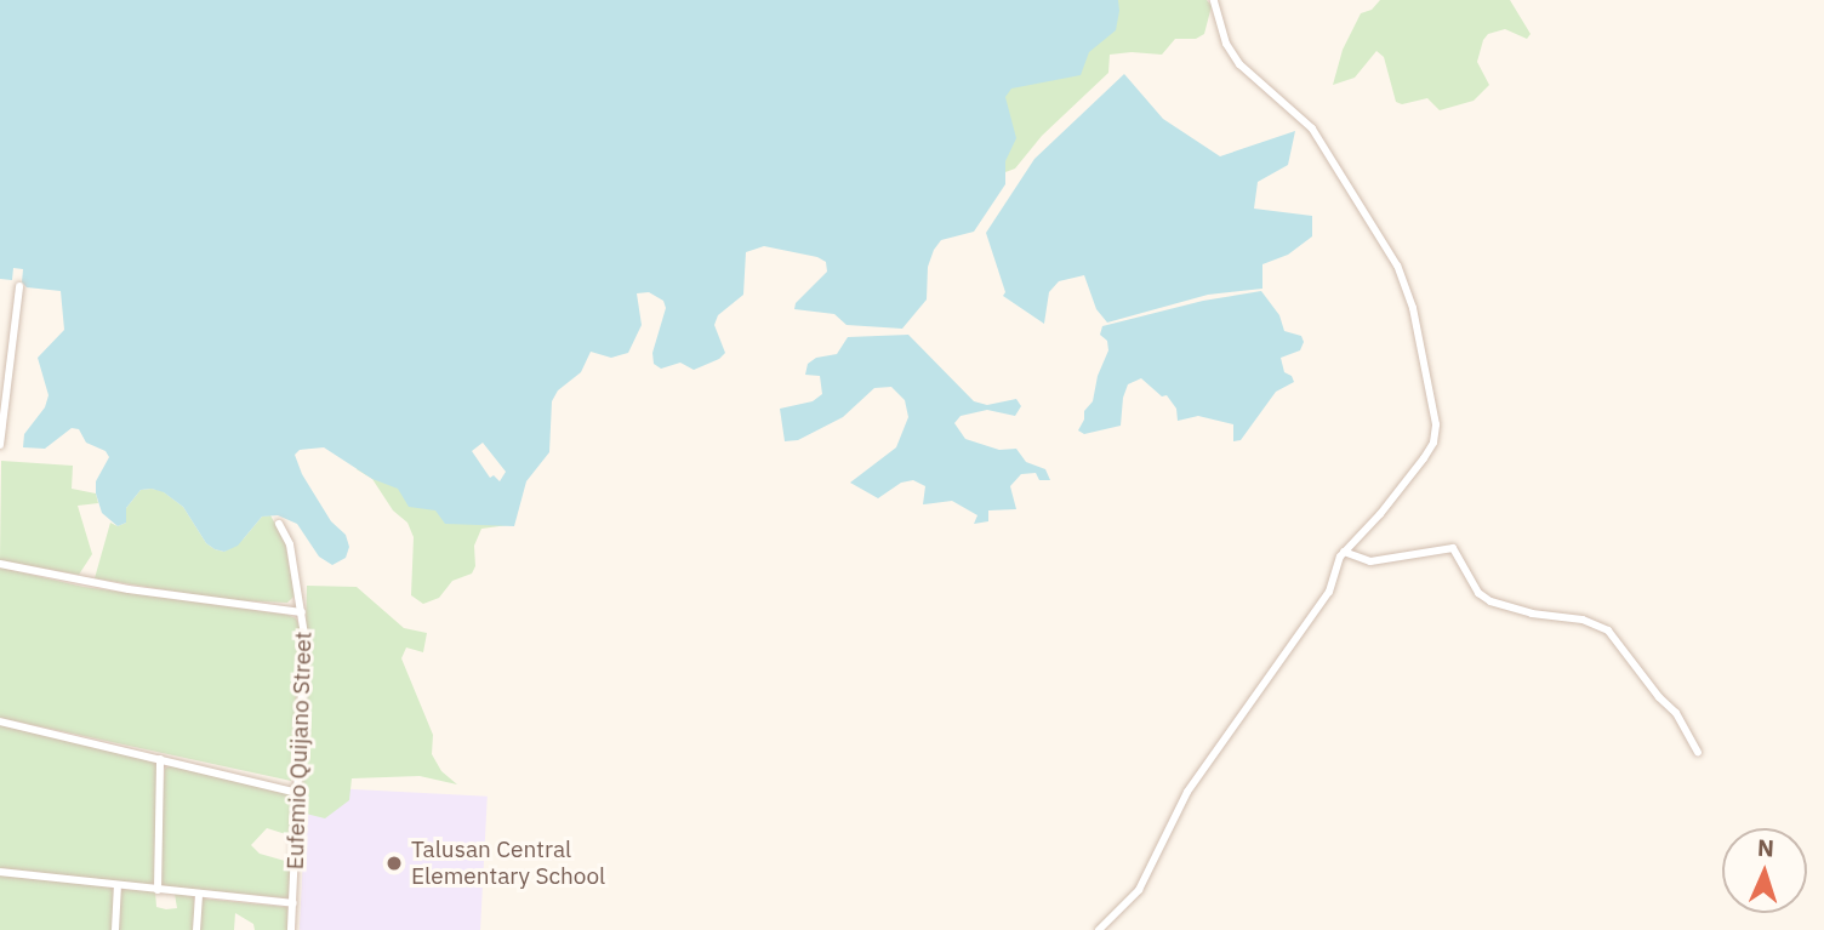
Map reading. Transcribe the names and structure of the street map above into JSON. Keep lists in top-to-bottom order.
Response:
{
  "streets": {
    "street": ["Eufemio Quijano Street"]
  },
  "places": ["Talusan Central Elementary School"],
  "north": "top"
}
